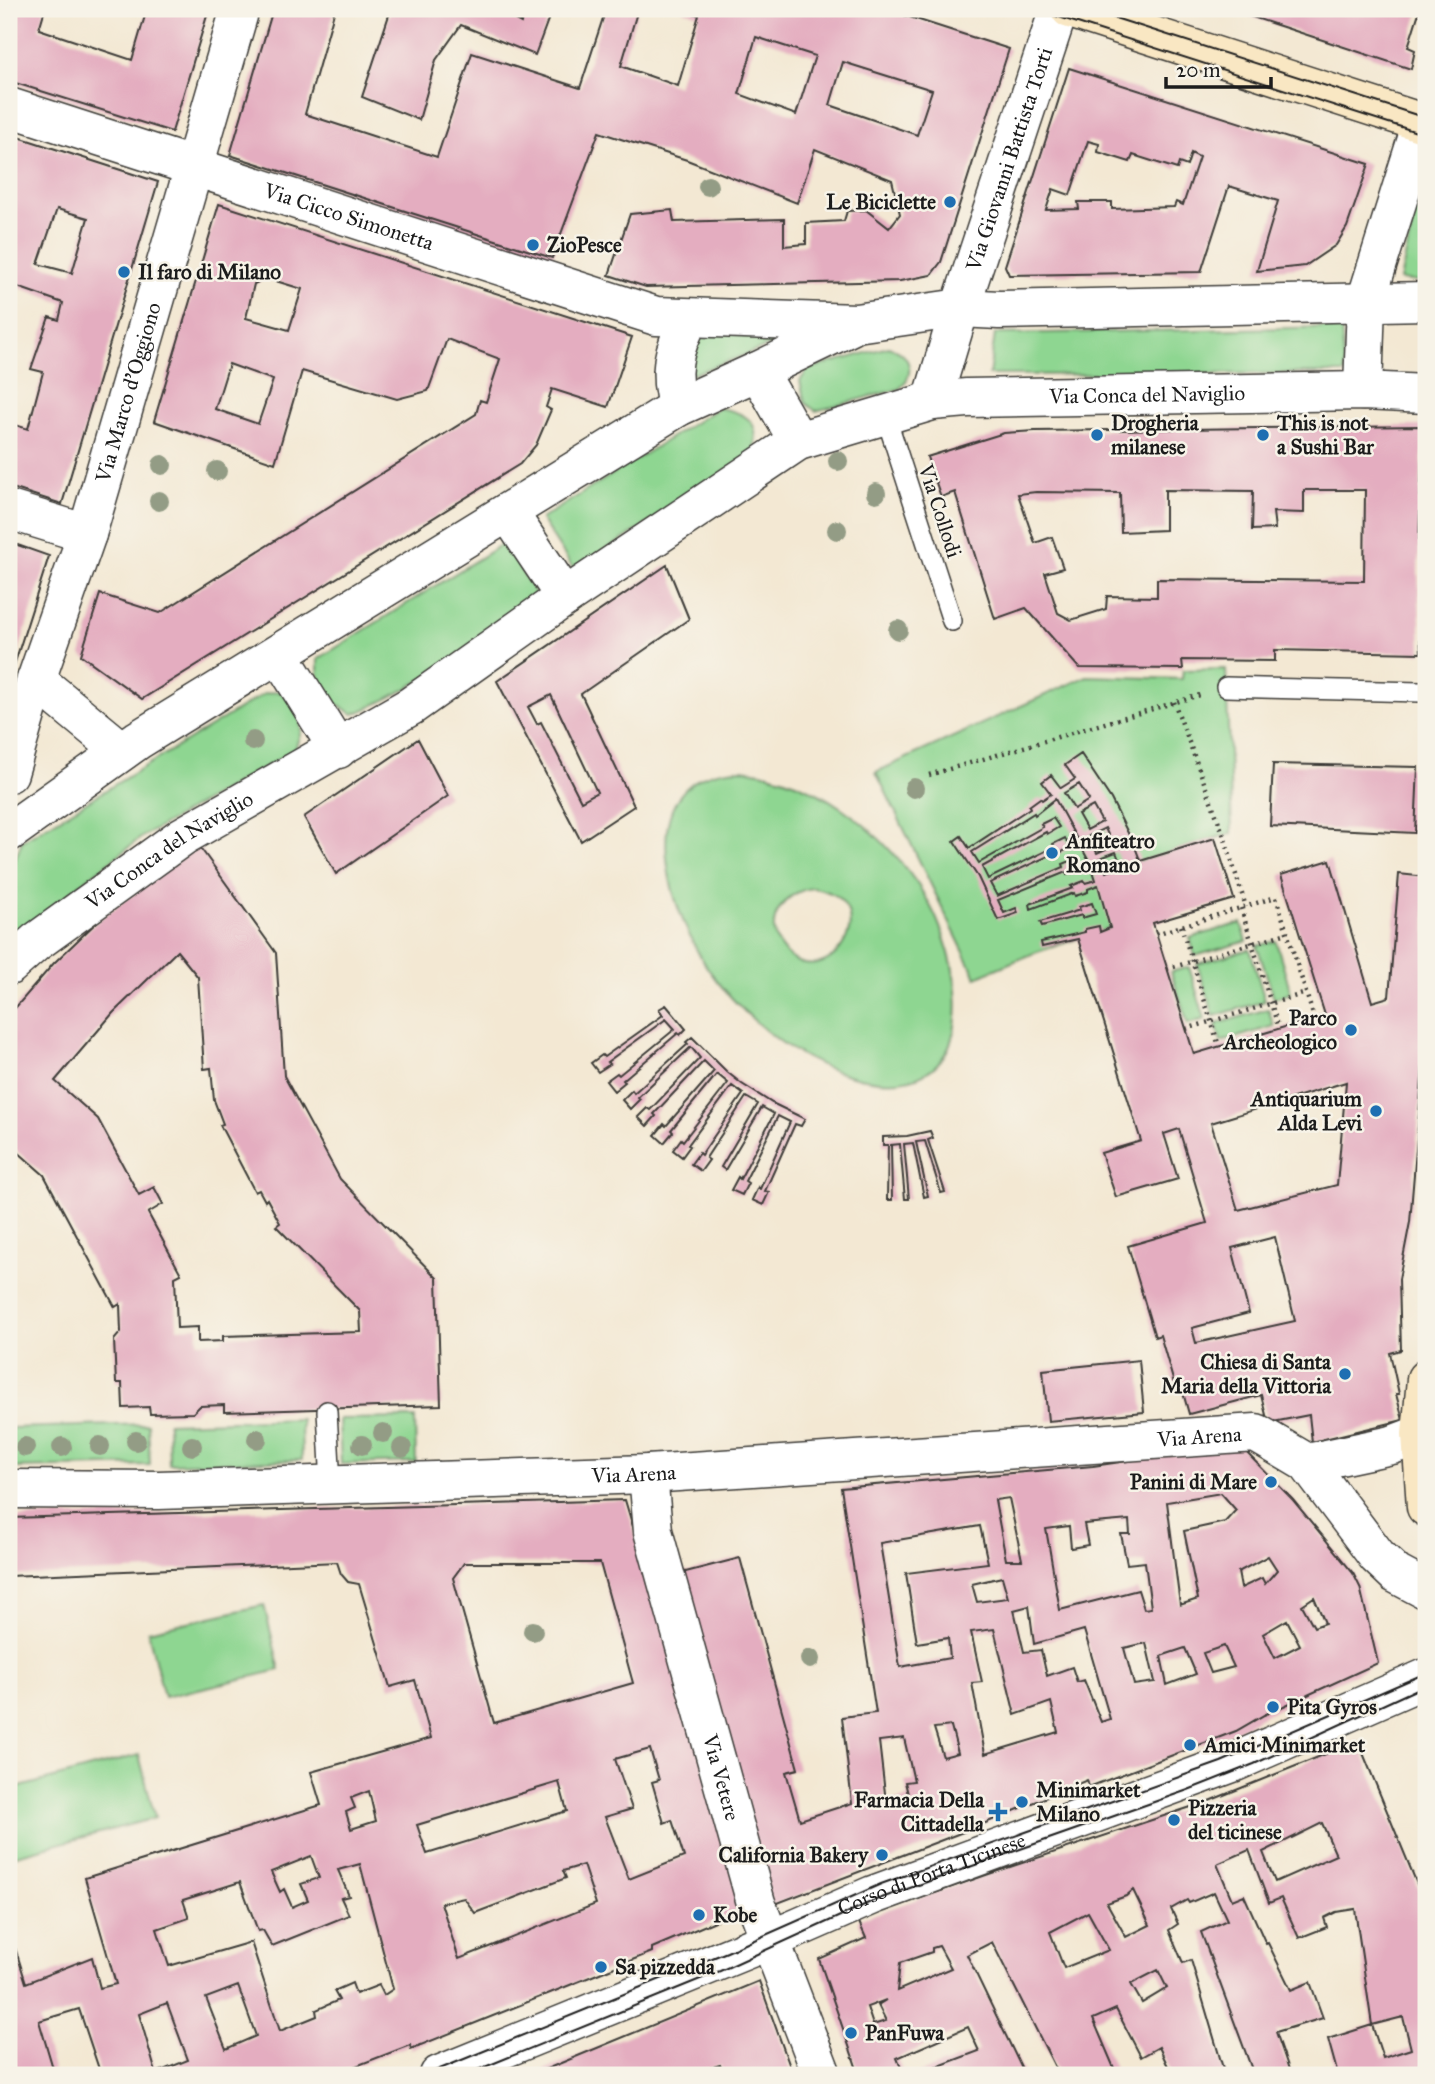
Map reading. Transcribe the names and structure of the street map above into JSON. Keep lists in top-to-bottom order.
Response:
{
  "streets": {
    "street": [
      "Via Giovanni Battista Torti",
      "Via Cicco Simonetta",
      "Via Marco d'Oggiono",
      "Via Conca del Naviglio",
      "Via Arena",
      "Via Vetere",
      "Corso di Porta Ticinese"
    ],
    "lane": ["Via Collodi"]
  },
  "crossings": [
    ["Via Cicco Simonetta", "Via Marco d'Oggiono"],
    ["Via Conca del Naviglio", "Via Collodi"],
    ["Via Arena", "Via Vetere"],
    ["Via Vetere", "Corso di Porta Ticinese"]
  ],
  "places": {
    "other": [
      "Le Biciclette",
      "ZioPesce",
      "Il faro di Milano",
      "Drogheria milanese",
      "This is not a Sushi Bar",
      "Anfiteatro Romano",
      "Parco Archeologico",
      "Antiquarium Alda Levi",
      "Chiesa di Santa Maria della Vittoria",
      "Panini di Mare",
      "Pita Gyros",
      "Amici Minimarket",
      "Minimarket Milano",
      "Pizzeria del ticinese",
      "California Bakery",
      "Kobe",
      "Sa pizzedda",
      "PanFuwa"
    ],
    "health": ["Farmacia Della Cittadella"]
  },
  "scale_bar": "20 m"
}
